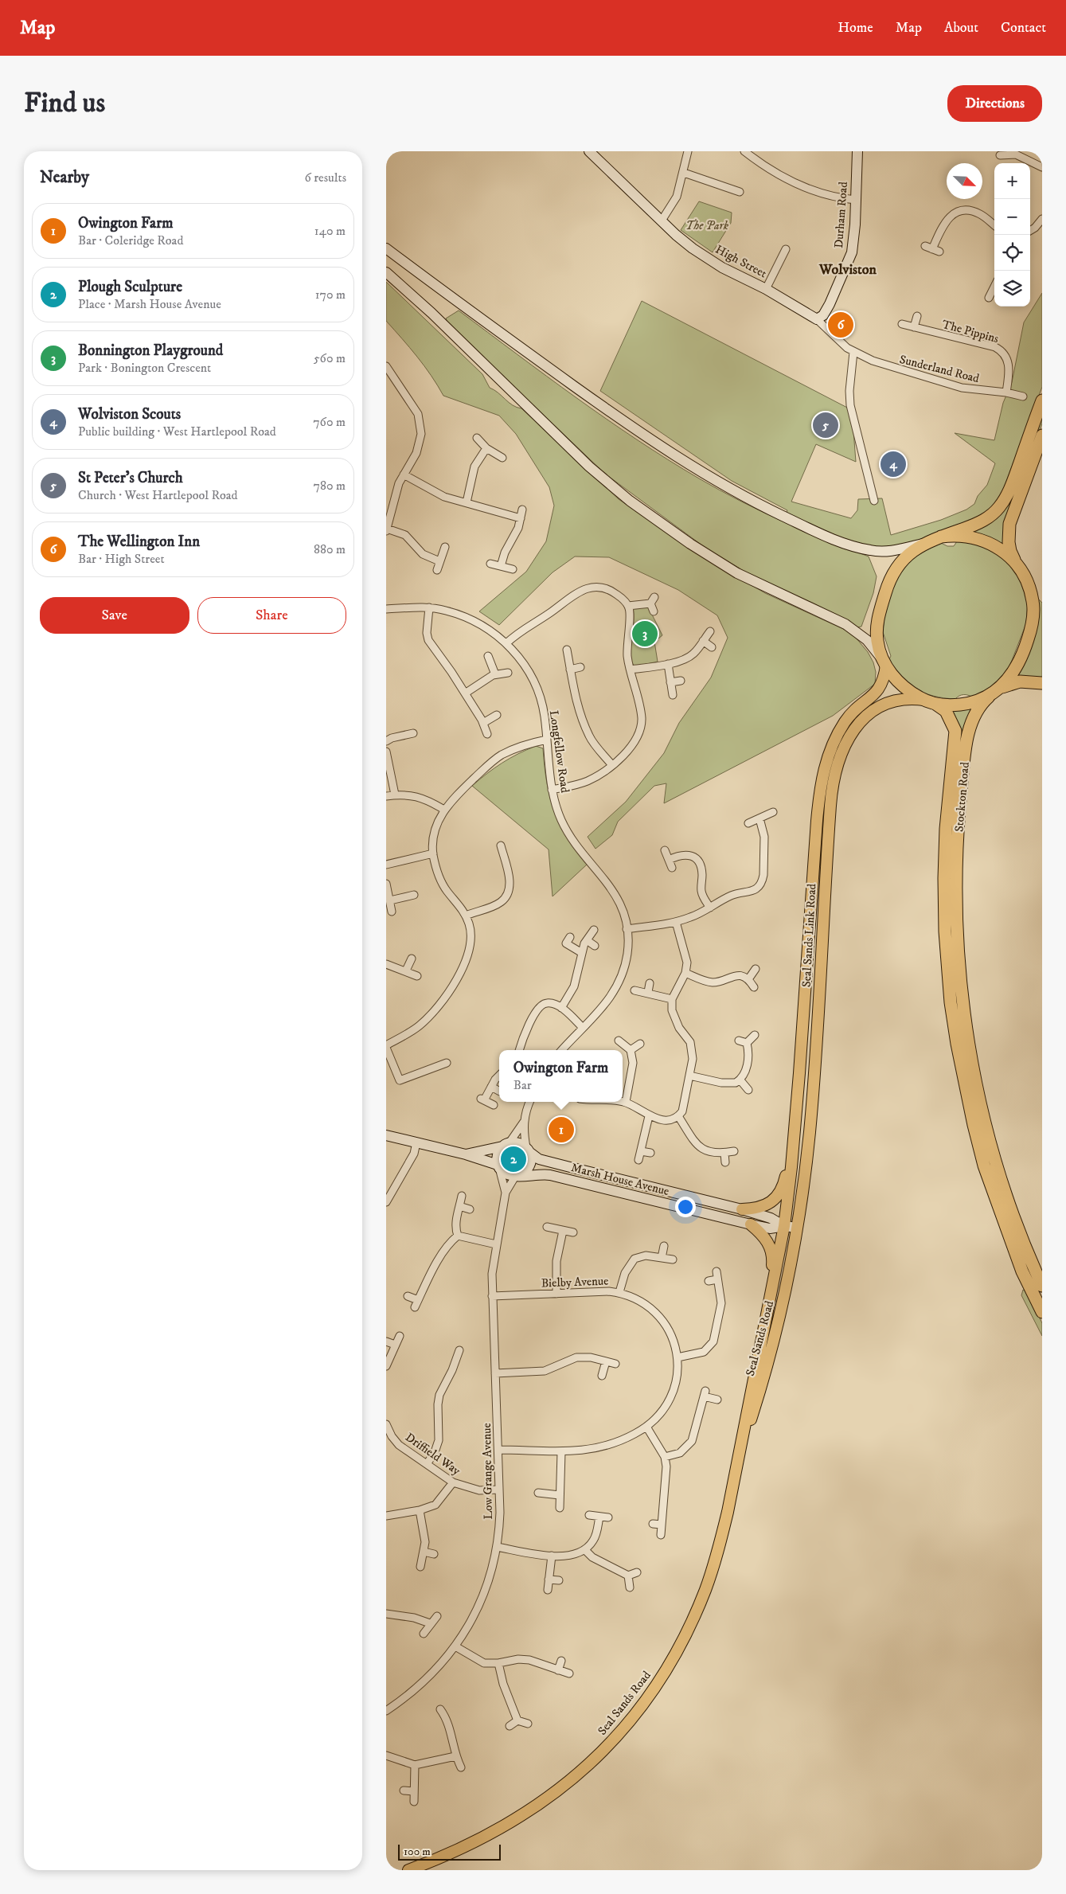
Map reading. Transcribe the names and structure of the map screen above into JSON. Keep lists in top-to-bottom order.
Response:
{
  "streets": {
    "highway": ["Stockton Road"],
    "main road": ["Seal Sands Link Road", "Seal Sands Road"],
    "street": [
      "Durham Road",
      "High Street",
      "The Pippins",
      "Sunderland Road",
      "Longfellow Road",
      "Marsh House Avenue",
      "Bielby Avenue",
      "Driffield Way",
      "Low Grange Avenue"
    ]
  },
  "crossings": [
    ["Durham Road", "High Street"],
    ["High Street", "Sunderland Road"],
    ["The Pippins", "Sunderland Road"],
    ["Stockton Road", "Seal Sands Link Road"],
    ["Seal Sands Link Road", "Marsh House Avenue"],
    ["Seal Sands Link Road", "Seal Sands Road"],
    ["Marsh House Avenue", "Seal Sands Road"],
    ["Marsh House Avenue", "Low Grange Avenue"],
    ["Bielby Avenue", "Low Grange Avenue"],
    ["Driffield Way", "Low Grange Avenue"]
  ],
  "districts": ["Wolviston"],
  "parks": ["The Park"],
  "scale_bar": "100 m",
  "north": "bottom right",
  "page": {
    "header": "Map",
    "nav": [
      "Home",
      "Map",
      "About",
      "Contact"
    ],
    "buttons": [
      "Directions",
      ["Save", "Share"]
    ],
    "title": "Find us",
    "heading": ["Nearby", "6 results"],
    "map_buttons": ["+", "−"],
    "list": [
      {
        "mark": "1",
        "name": "Owington Farm",
        "note": "Bar · Coleridge Road",
        "value": "140 m"
      },
      {
        "mark": "2",
        "name": "Plough Sculpture",
        "note": "Place · Marsh House Avenue",
        "value": "170 m"
      },
      {
        "mark": "3",
        "name": "Bonnington Playground",
        "note": "Park · Bonington Crescent",
        "value": "560 m"
      },
      {
        "mark": "4",
        "name": "Wolviston Scouts",
        "note": "Public building · West Hartlepool Road",
        "value": "760 m"
      },
      {
        "mark": "5",
        "name": "St Peter's Church",
        "note": "Church · West Hartlepool Road",
        "value": "780 m"
      },
      {
        "mark": "6",
        "name": "The Wellington Inn",
        "note": "Bar · High Street",
        "value": "880 m"
      }
    ],
    "pins": [
      "6",
      "5",
      "4",
      "3",
      "1",
      "2"
    ],
    "popup": ["Owington Farm", "Bar"],
    "scale": "100 m"
  }
}
